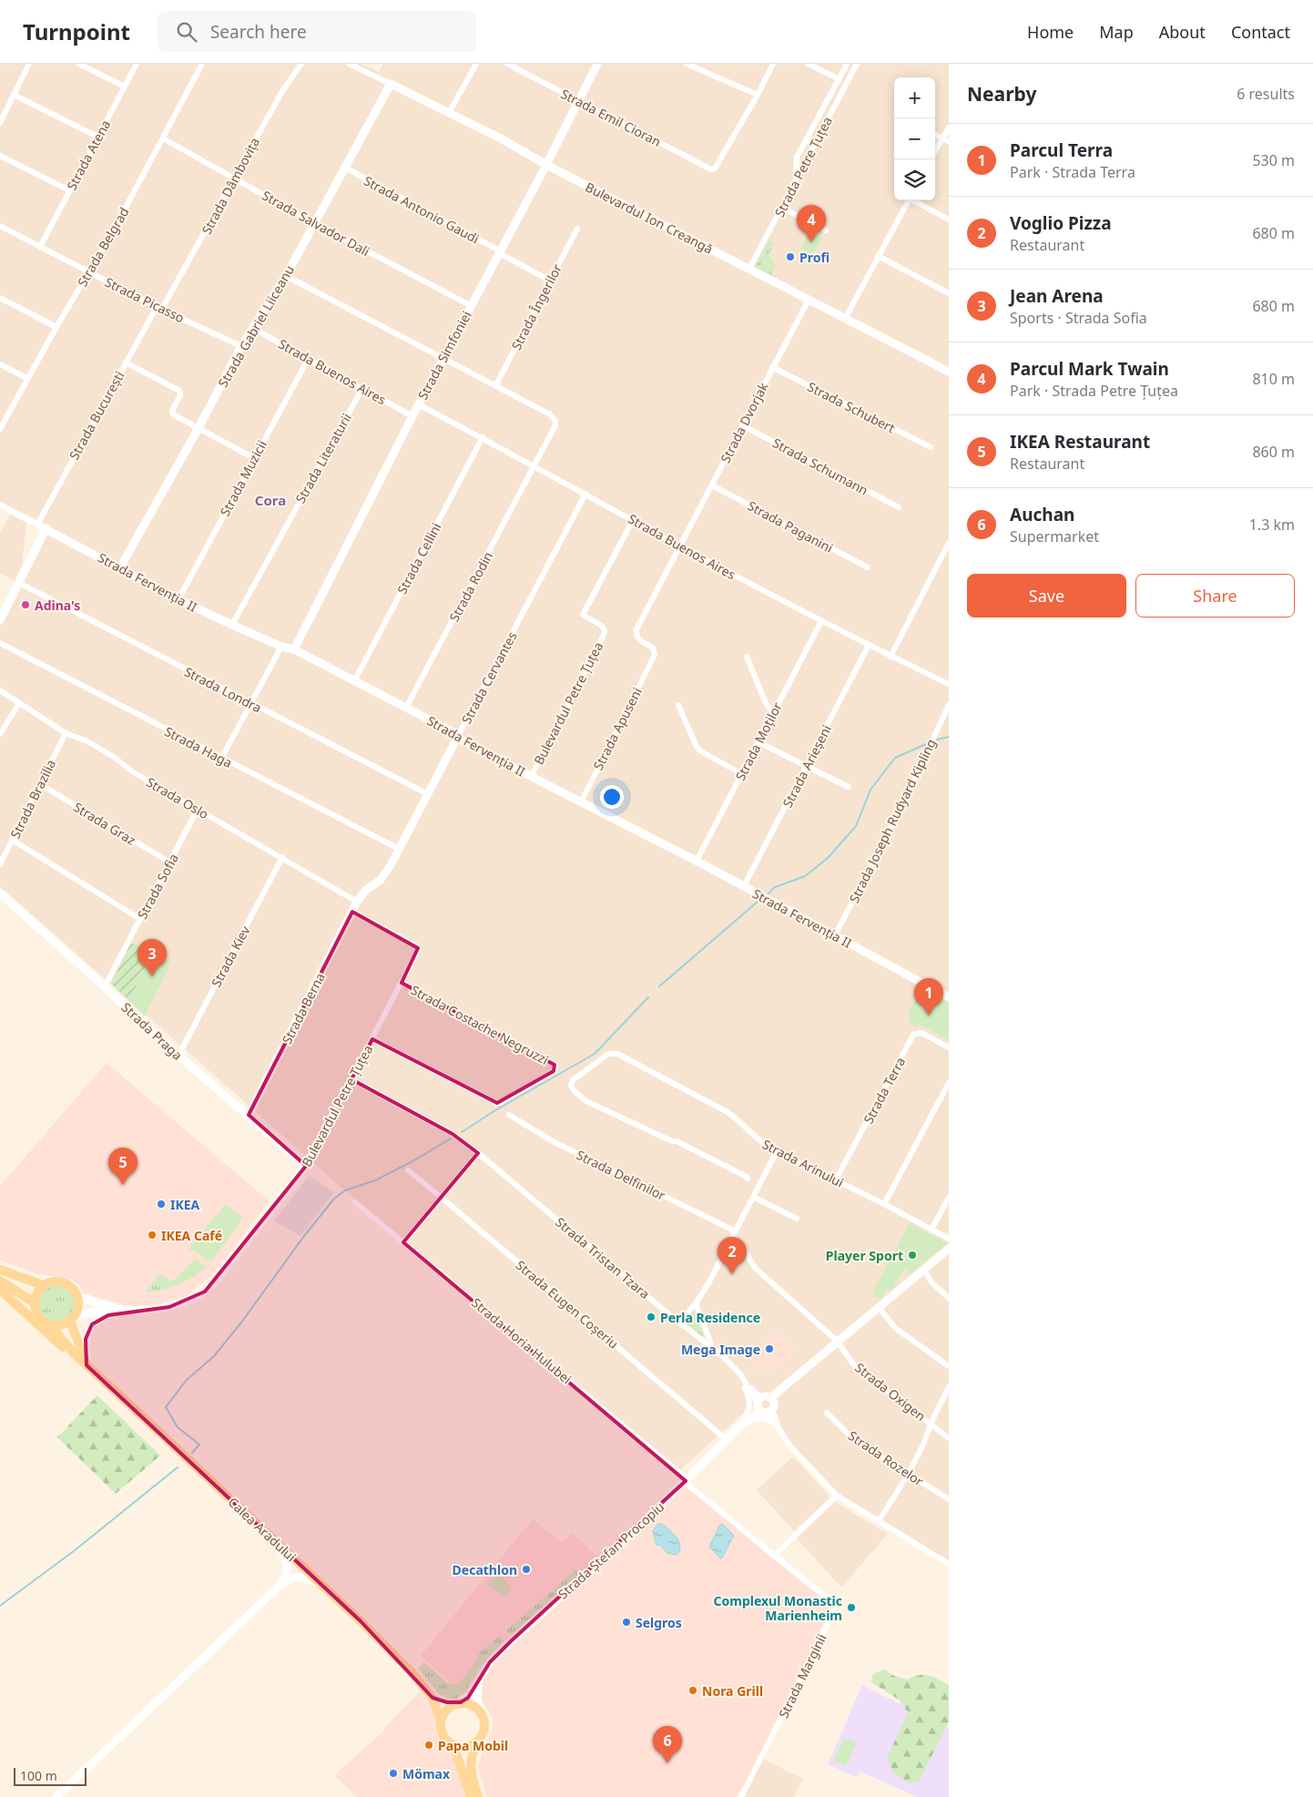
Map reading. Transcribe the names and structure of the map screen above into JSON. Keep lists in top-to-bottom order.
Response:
{
  "streets": {
    "main road": ["Calea Aradului"],
    "street": [
      "Strada Emil Cioran",
      "Strada Atena",
      "Strada Petre Țuțea",
      "Strada Dâmbovița",
      "Strada Antonio Gaudi",
      "Bulevardul Ion Creangă",
      "Strada Salvador Dali",
      "Strada Belgrad",
      "Strada Picasso",
      "Strada Îngerilor",
      "Strada Gabriel Liiceanu",
      "Strada Simfoniei",
      "Strada Buenos Aires",
      "Strada Schubert",
      "Strada București",
      "Strada Dvorjak",
      "Strada Literaturii",
      "Strada Schumann",
      "Strada Muzicii",
      "Strada Paganini",
      "Strada Cellini",
      "Strada Fervenția II",
      "Strada Rodin",
      "Strada Cervantes",
      "Strada Londra",
      "Bulevardul Petre Țuțea",
      "Strada Apuseni",
      "Strada Moților",
      "Strada Haga",
      "Strada Arieșeni",
      "Strada Oslo",
      "Strada Brazilia",
      "Strada Joseph Rudyard Kipling",
      "Strada Graz",
      "Strada Sofia",
      "Strada Kiev",
      "Strada Berna",
      "Strada Costache Negruzzi",
      "Strada Praga",
      "Strada Terra",
      "Strada Arinului",
      "Strada Delfinilor",
      "Strada Tristan Tzara",
      "Strada Eugen Coșeriu",
      "Strada Horia Hulubei",
      "Strada Oxigen",
      "Strada Rozelor",
      "Strada Ștefan Procopiu",
      "Strada Marginii"
    ]
  },
  "crossings": [
    ["Strada Emil Cioran", "Strada Simfoniei"],
    ["Strada Atena", "Strada Picasso"],
    ["Strada Petre Țuțea", "Bulevardul Ion Creangă"],
    ["Strada Dâmbovița", "Strada Salvador Dali"],
    ["Strada Dâmbovița", "Strada Picasso"],
    ["Strada Dâmbovița", "Strada București"],
    ["Strada Antonio Gaudi", "Strada Îngerilor"],
    ["Strada Antonio Gaudi", "Strada Gabriel Liiceanu"],
    ["Strada Antonio Gaudi", "Strada Simfoniei"],
    ["Bulevardul Ion Creangă", "Strada Gabriel Liiceanu"],
    ["Bulevardul Ion Creangă", "Strada Simfoniei"],
    ["Bulevardul Ion Creangă", "Strada Dvorjak"],
    ["Strada Salvador Dali", "Strada Belgrad"],
    ["Strada Salvador Dali", "Strada Gabriel Liiceanu"],
    ["Strada Salvador Dali", "Strada Simfoniei"],
    ["Strada Belgrad", "Strada Picasso"],
    ["Strada Picasso", "Strada Gabriel Liiceanu"],
    ["Strada Picasso", "Strada București"],
    ["Strada Îngerilor", "Strada Rodin"],
    ["Strada Gabriel Liiceanu", "Strada Buenos Aires"],
    ["Strada Gabriel Liiceanu", "Strada Fervenția II"],
    ["Strada Simfoniei", "Strada Buenos Aires"],
    ["Strada Simfoniei", "Strada Fervenția II"],
    ["Strada Buenos Aires", "Strada Dvorjak"],
    ["Strada Buenos Aires", "Strada Literaturii"],
    ["Strada Buenos Aires", "Strada Muzicii"],
    ["Strada Buenos Aires", "Strada Cellini"],
    ["Strada Buenos Aires", "Strada Rodin"],
    ["Strada Buenos Aires", "Strada Cervantes"],
    ["Strada Buenos Aires", "Bulevardul Petre Țuțea"],
    ["Strada Buenos Aires", "Strada Moților"],
    ["Strada Buenos Aires", "Strada Arieșeni"],
    ["Strada Schubert", "Strada Dvorjak"],
    ["Strada București", "Strada Fervenția II"],
    ["Strada Dvorjak", "Strada Schumann"],
    ["Strada Dvorjak", "Strada Paganini"],
    ["Strada Dvorjak", "Strada Apuseni"],
    ["Strada Literaturii", "Strada Fervenția II"],
    ["Strada Muzicii", "Strada Fervenția II"],
    ["Strada Cellini", "Strada Fervenția II"],
    ["Strada Fervenția II", "Strada Rodin"],
    ["Strada Fervenția II", "Strada Cervantes"],
    ["Strada Fervenția II", "Bulevardul Petre Țuțea"],
    ["Strada Fervenția II", "Strada Apuseni"],
    ["Strada Fervenția II", "Strada Moților"],
    ["Strada Fervenția II", "Strada Arieșeni"],
    ["Strada Fervenția II", "Strada Joseph Rudyard Kipling"],
    ["Strada Cervantes", "Strada Londra"],
    ["Strada Cervantes", "Strada Haga"],
    ["Strada Cervantes", "Strada Oslo"],
    ["Strada Cervantes", "Strada Berna"],
    ["Bulevardul Petre Țuțea", "Strada Berna"],
    ["Bulevardul Petre Țuțea", "Strada Costache Negruzzi"],
    ["Bulevardul Petre Țuțea", "Strada Praga"],
    ["Bulevardul Petre Țuțea", "Strada Tristan Tzara"],
    ["Bulevardul Petre Țuțea", "Calea Aradului"],
    ["Strada Oslo", "Strada Brazilia"],
    ["Strada Oslo", "Strada Sofia"],
    ["Strada Oslo", "Strada Kiev"],
    ["Strada Oslo", "Strada Berna"],
    ["Strada Brazilia", "Strada Graz"],
    ["Strada Graz", "Strada Sofia"],
    ["Strada Sofia", "Strada Praga"],
    ["Strada Kiev", "Strada Praga"],
    ["Strada Berna", "Strada Praga"],
    ["Strada Terra", "Strada Arinului"],
    ["Strada Delfinilor", "Strada Oxigen"],
    ["Strada Tristan Tzara", "Strada Ștefan Procopiu"],
    ["Strada Eugen Coșeriu", "Strada Ștefan Procopiu"],
    ["Strada Horia Hulubei", "Strada Ștefan Procopiu"],
    ["Strada Horia Hulubei", "Strada Marginii"],
    ["Calea Aradului", "Strada Ștefan Procopiu"],
    ["Strada Ștefan Procopiu", "Strada Marginii"]
  ],
  "districts": ["Cora"],
  "places": [
    "Profi",
    "Adina's",
    "IKEA",
    "IKEA Café",
    "Player Sport",
    "Perla Residence",
    "Mega Image",
    "Decathlon",
    "Complexul Monastic Marienheim",
    "Selgros",
    "Nora Grill",
    "Papa Mobil",
    "Mömax"
  ],
  "scale_bar": "100 m",
  "page": {
    "header": "Turnpoint",
    "search": "Search here",
    "nav": [
      "Home",
      "Map",
      "About",
      "Contact"
    ],
    "heading": ["Nearby", "6 results"],
    "map_buttons": ["+", "−"],
    "list": [
      {
        "mark": "1",
        "name": "Parcul Terra",
        "note": "Park · Strada Terra",
        "value": "530 m"
      },
      {
        "mark": "2",
        "name": "Voglio Pizza",
        "note": "Restaurant",
        "value": "680 m"
      },
      {
        "mark": "3",
        "name": "Jean Arena",
        "note": "Sports · Strada Sofia",
        "value": "680 m"
      },
      {
        "mark": "4",
        "name": "Parcul Mark Twain",
        "note": "Park · Strada Petre Țuțea",
        "value": "810 m"
      },
      {
        "mark": "5",
        "name": "IKEA Restaurant",
        "note": "Restaurant",
        "value": "860 m"
      },
      {
        "mark": "6",
        "name": "Auchan",
        "note": "Supermarket",
        "value": "1.3 km"
      }
    ],
    "pins": [
      "4",
      "3",
      "1",
      "5",
      "2",
      "6"
    ],
    "buttons": ["Save", "Share"],
    "scale": "100 m"
  }
}
